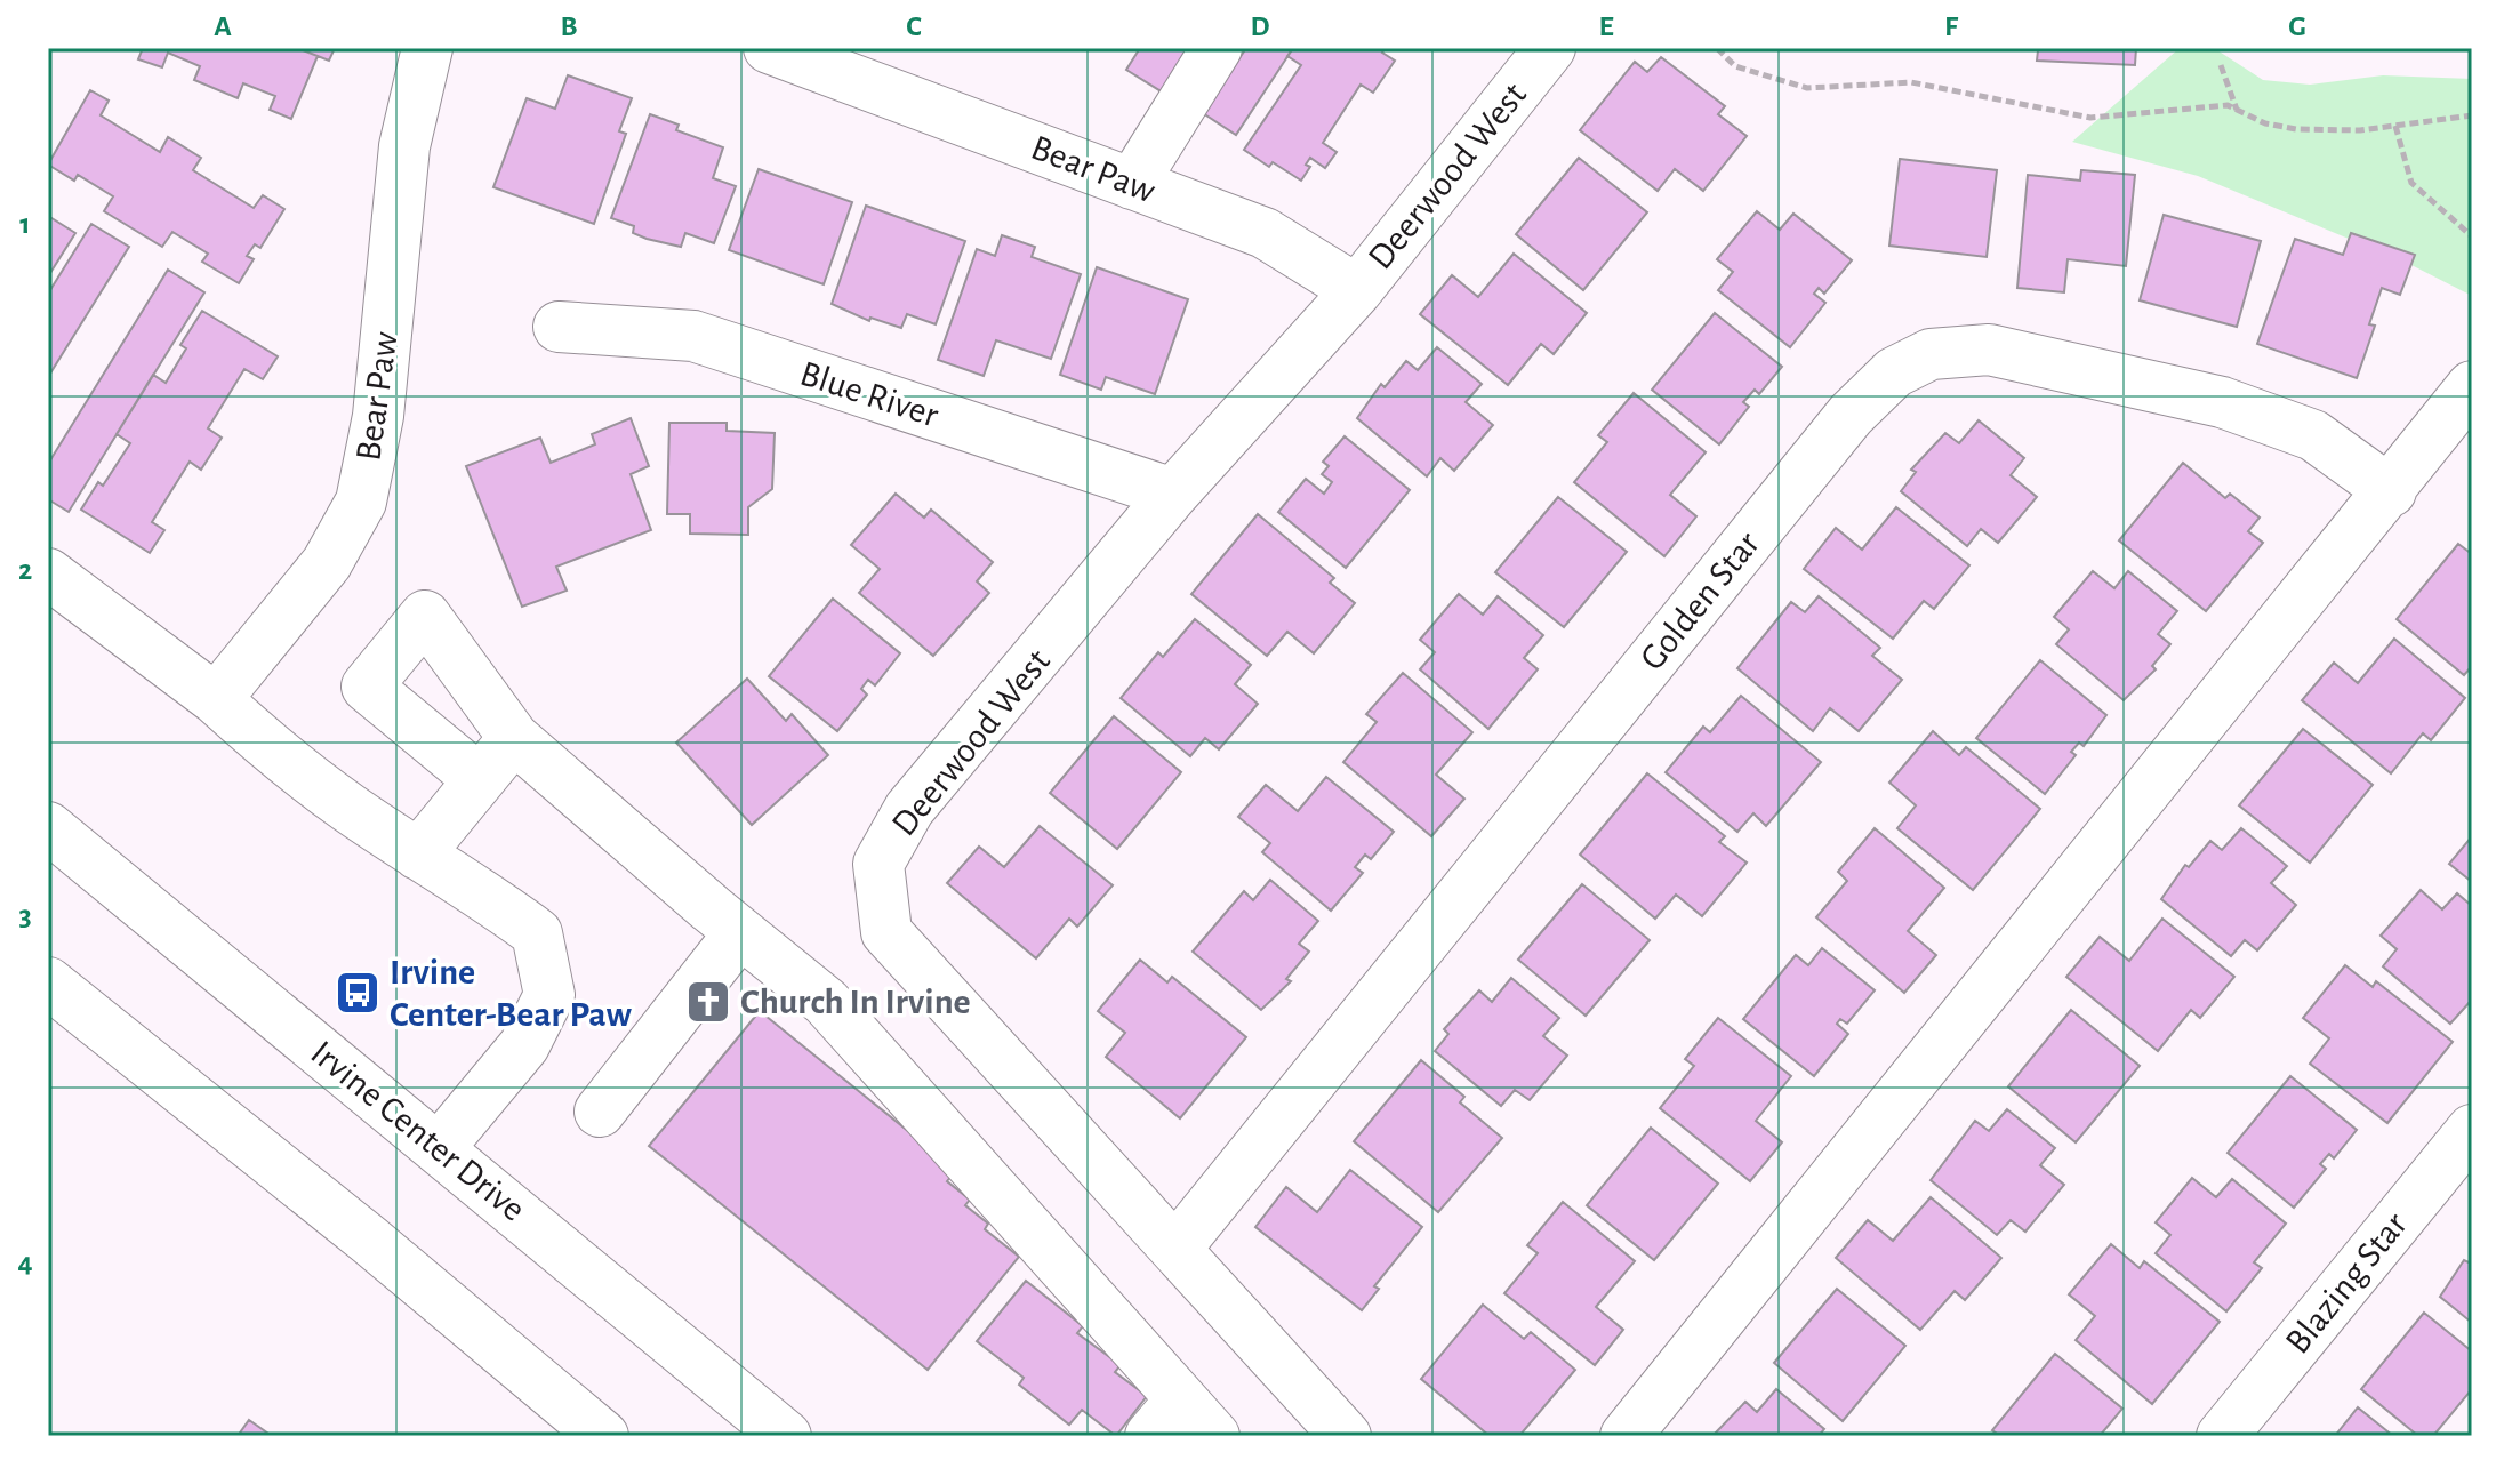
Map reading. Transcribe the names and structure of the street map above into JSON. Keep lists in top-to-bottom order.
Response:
{
  "streets": {
    "street": [
      "Bear Paw",
      "Deerwood West",
      "Blue River",
      "Golden Star",
      "Irvine Center Drive",
      "Blazing Star"
    ]
  },
  "crossings": [
    ["Bear Paw", "Deerwood West"],
    ["Deerwood West", "Blue River"],
    ["Deerwood West", "Golden Star"]
  ],
  "places": {
    "bus stop": ["Irvine Center-Bear Paw"],
    "church": ["Church In Irvine"]
  },
  "grid": {
    "columns": [
      "A",
      "B",
      "C",
      "D",
      "E",
      "F",
      "G"
    ],
    "rows": [
      "1",
      "2",
      "3",
      "4"
    ]
  }
}
